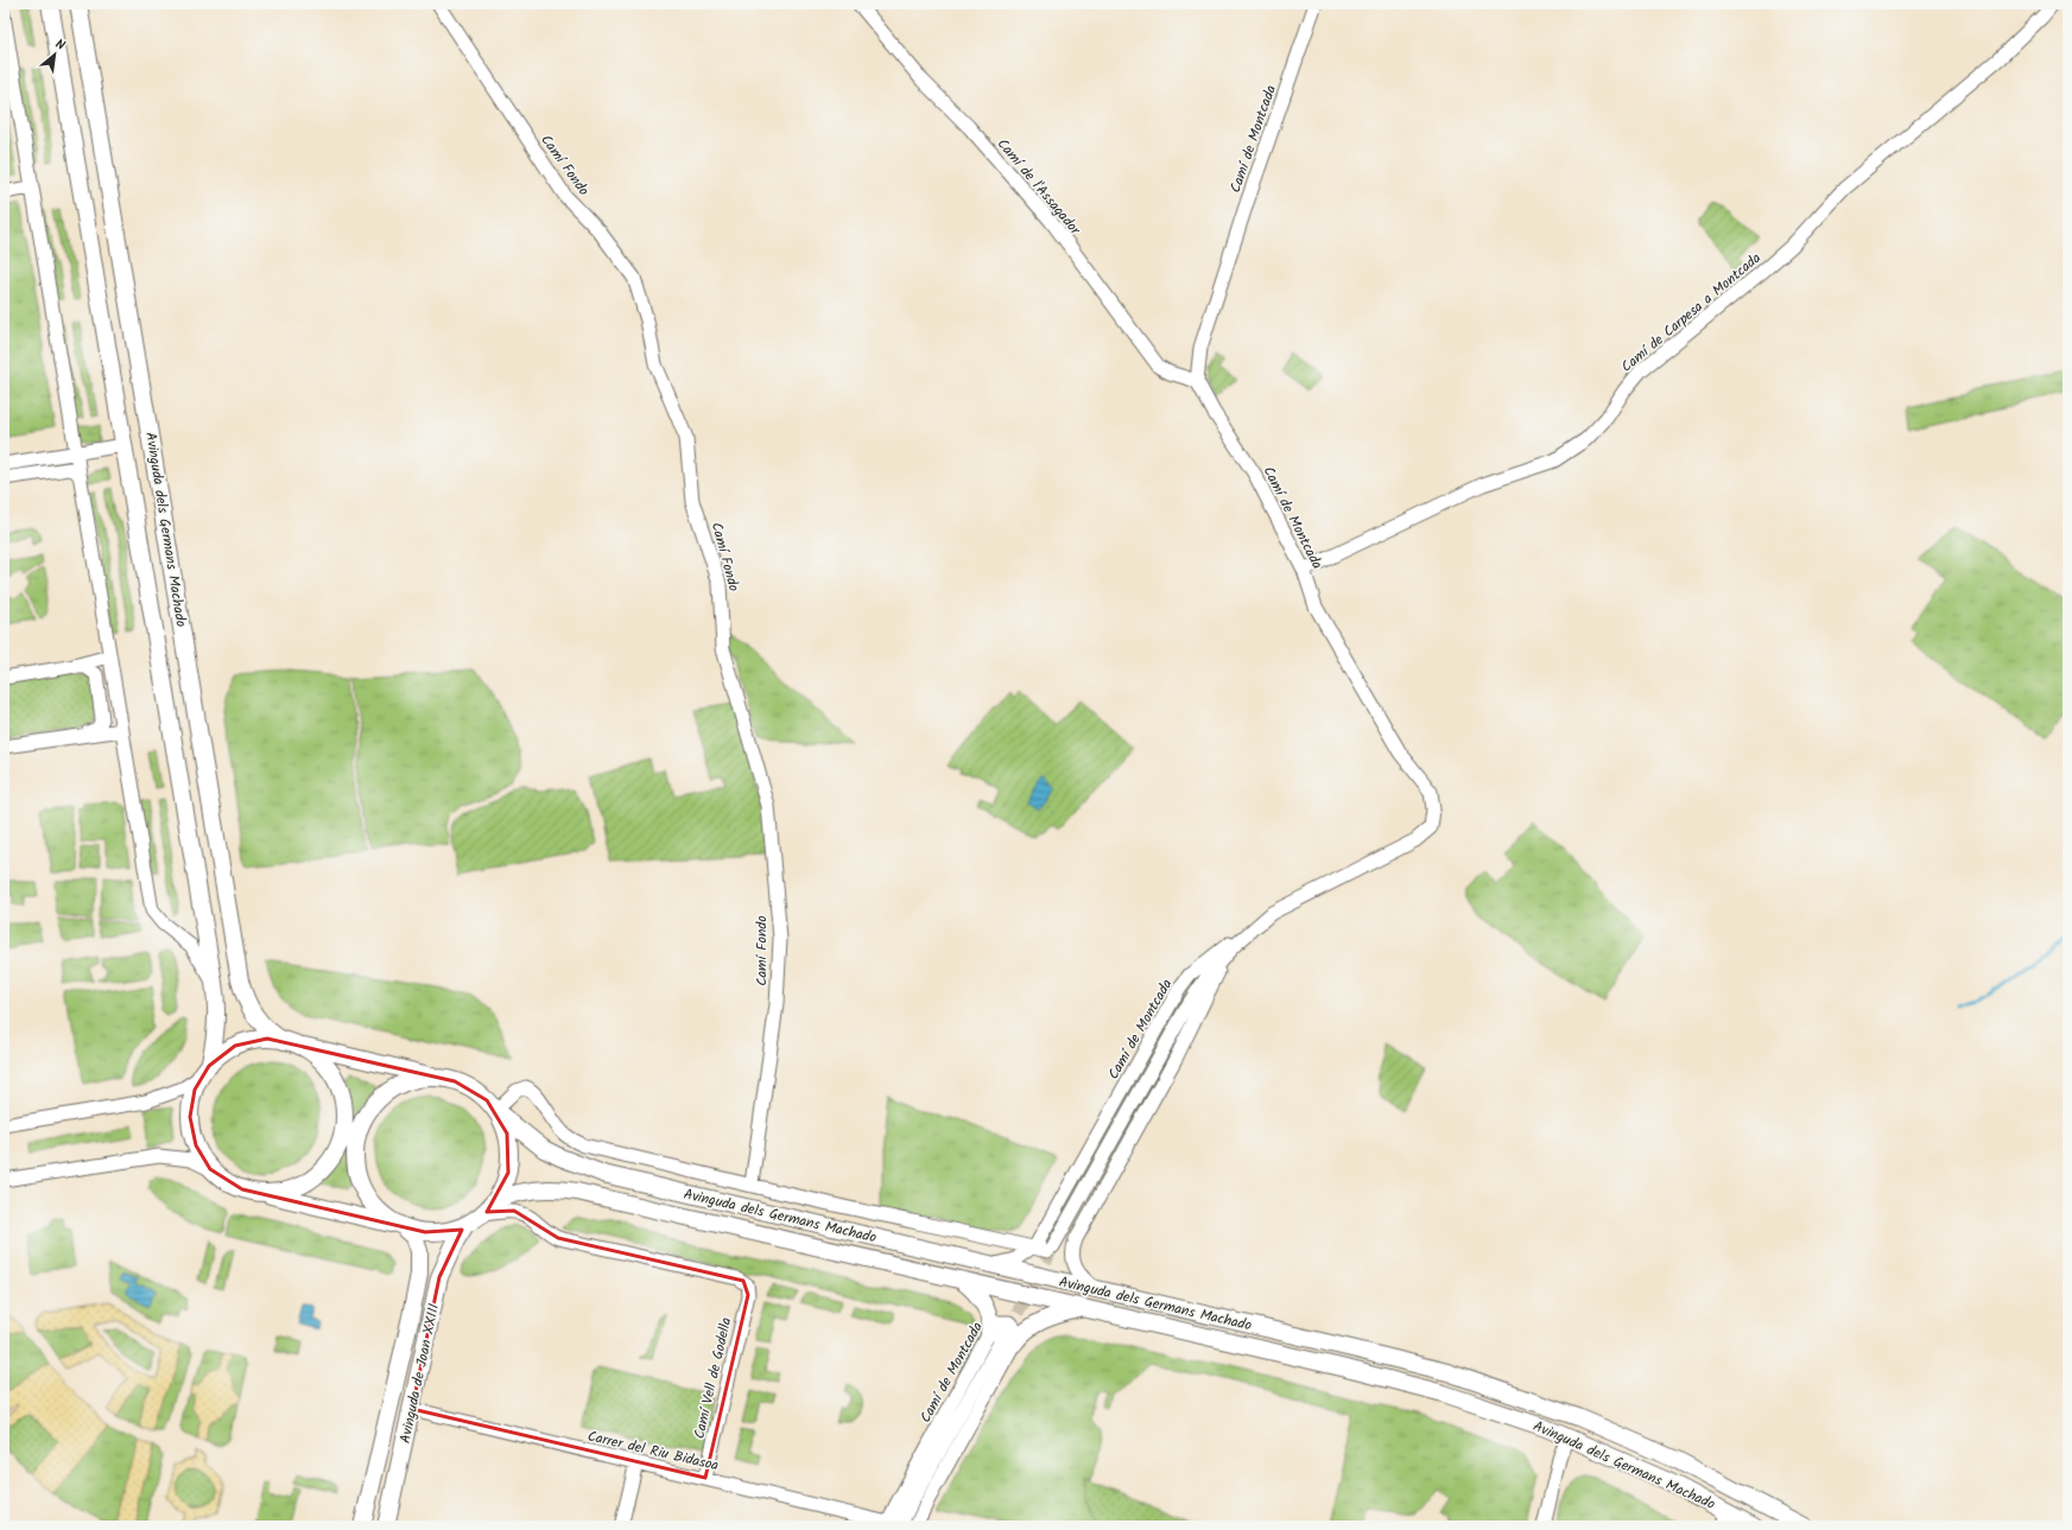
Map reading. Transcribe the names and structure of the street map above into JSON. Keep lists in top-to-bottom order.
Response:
{
  "streets": {
    "main road": ["Avinguda dels Germans Machado", "Avinguda de Joan XXIII"],
    "street": [
      "Camí de Montcada",
      "Camí Fondo",
      "Camí de l'Assagador",
      "Camí de Carpesa a Montcada",
      "Camí Vell de Godella",
      "Carrer del Riu Bidasoa"
    ]
  },
  "crossings": [
    ["Camí de Montcada", "Camí de l'Assagador"],
    ["Camí de Montcada", "Camí de Carpesa a Montcada"],
    ["Camí de Montcada", "Avinguda dels Germans Machado"],
    ["Camí de Montcada", "Carrer del Riu Bidasoa"],
    ["Avinguda dels Germans Machado", "Avinguda de Joan XXIII"],
    ["Avinguda dels Germans Machado", "Camí Vell de Godella"],
    ["Avinguda de Joan XXIII", "Camí Vell de Godella"],
    ["Avinguda de Joan XXIII", "Carrer del Riu Bidasoa"],
    ["Camí Vell de Godella", "Carrer del Riu Bidasoa"]
  ],
  "north": "top right"
}
